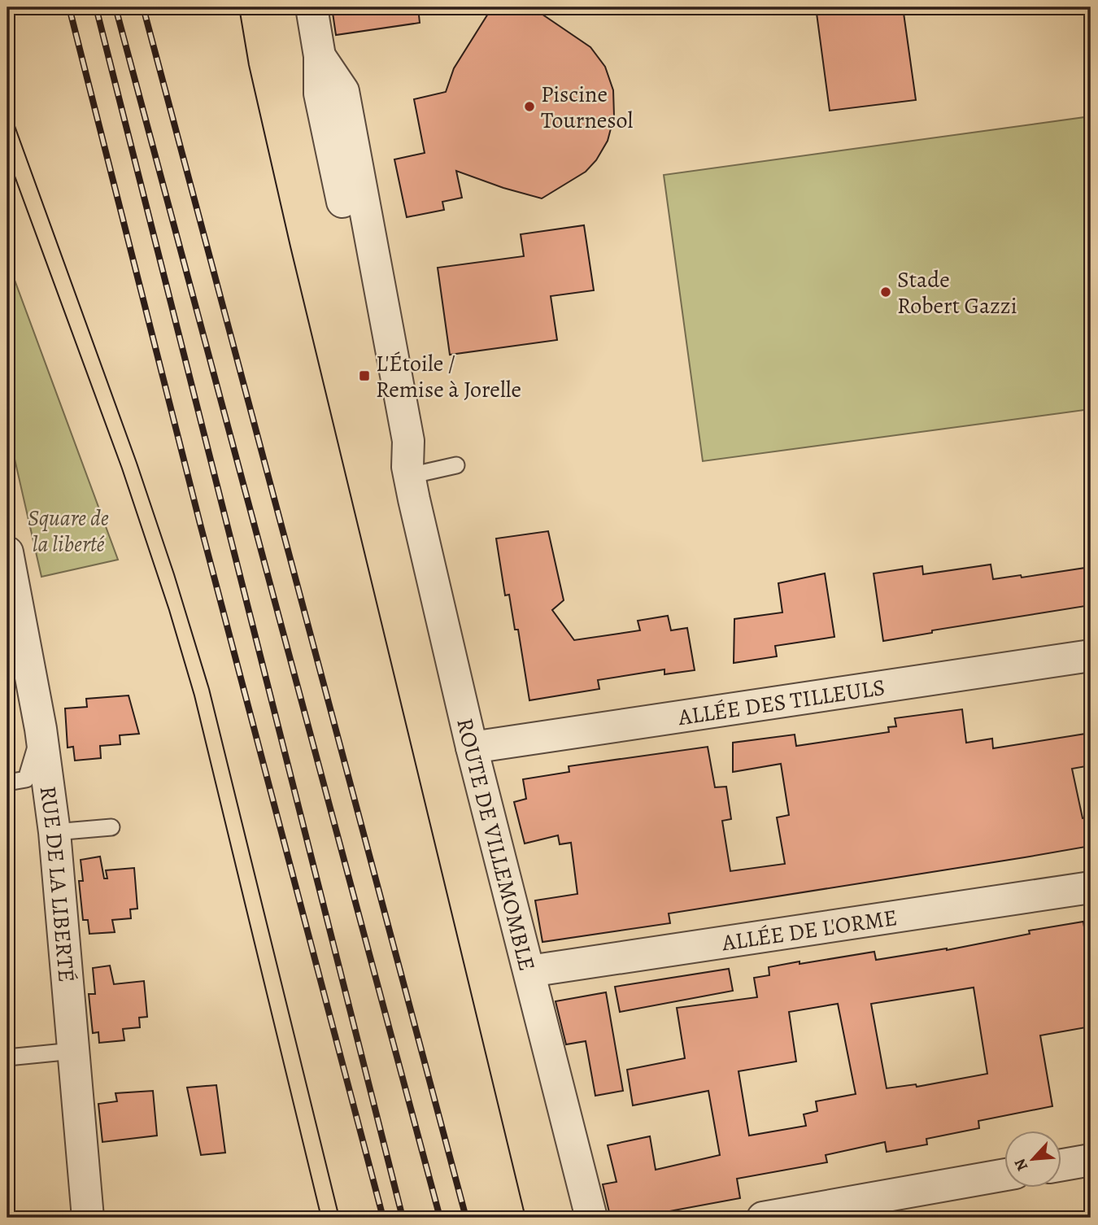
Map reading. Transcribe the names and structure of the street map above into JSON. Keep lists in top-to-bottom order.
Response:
{
  "streets": {
    "street": [
      "ALLÉE DES TILLEULS",
      "ROUTE DE VILLEMOMBLE",
      "RUE DE LA LIBERTÉ",
      "ALLÉE DE L'ORME"
    ]
  },
  "crossings": [
    ["ALLÉE DES TILLEULS", "ROUTE DE VILLEMOMBLE"],
    ["ROUTE DE VILLEMOMBLE", "ALLÉE DE L'ORME"]
  ],
  "parks": ["Square de la liberté"],
  "places": {
    "other": ["Piscine Tournesol", "Stade Robert Gazzi"],
    "transit": ["L'Étoile / Remise à Jorelle"]
  },
  "north": "bottom left"
}
